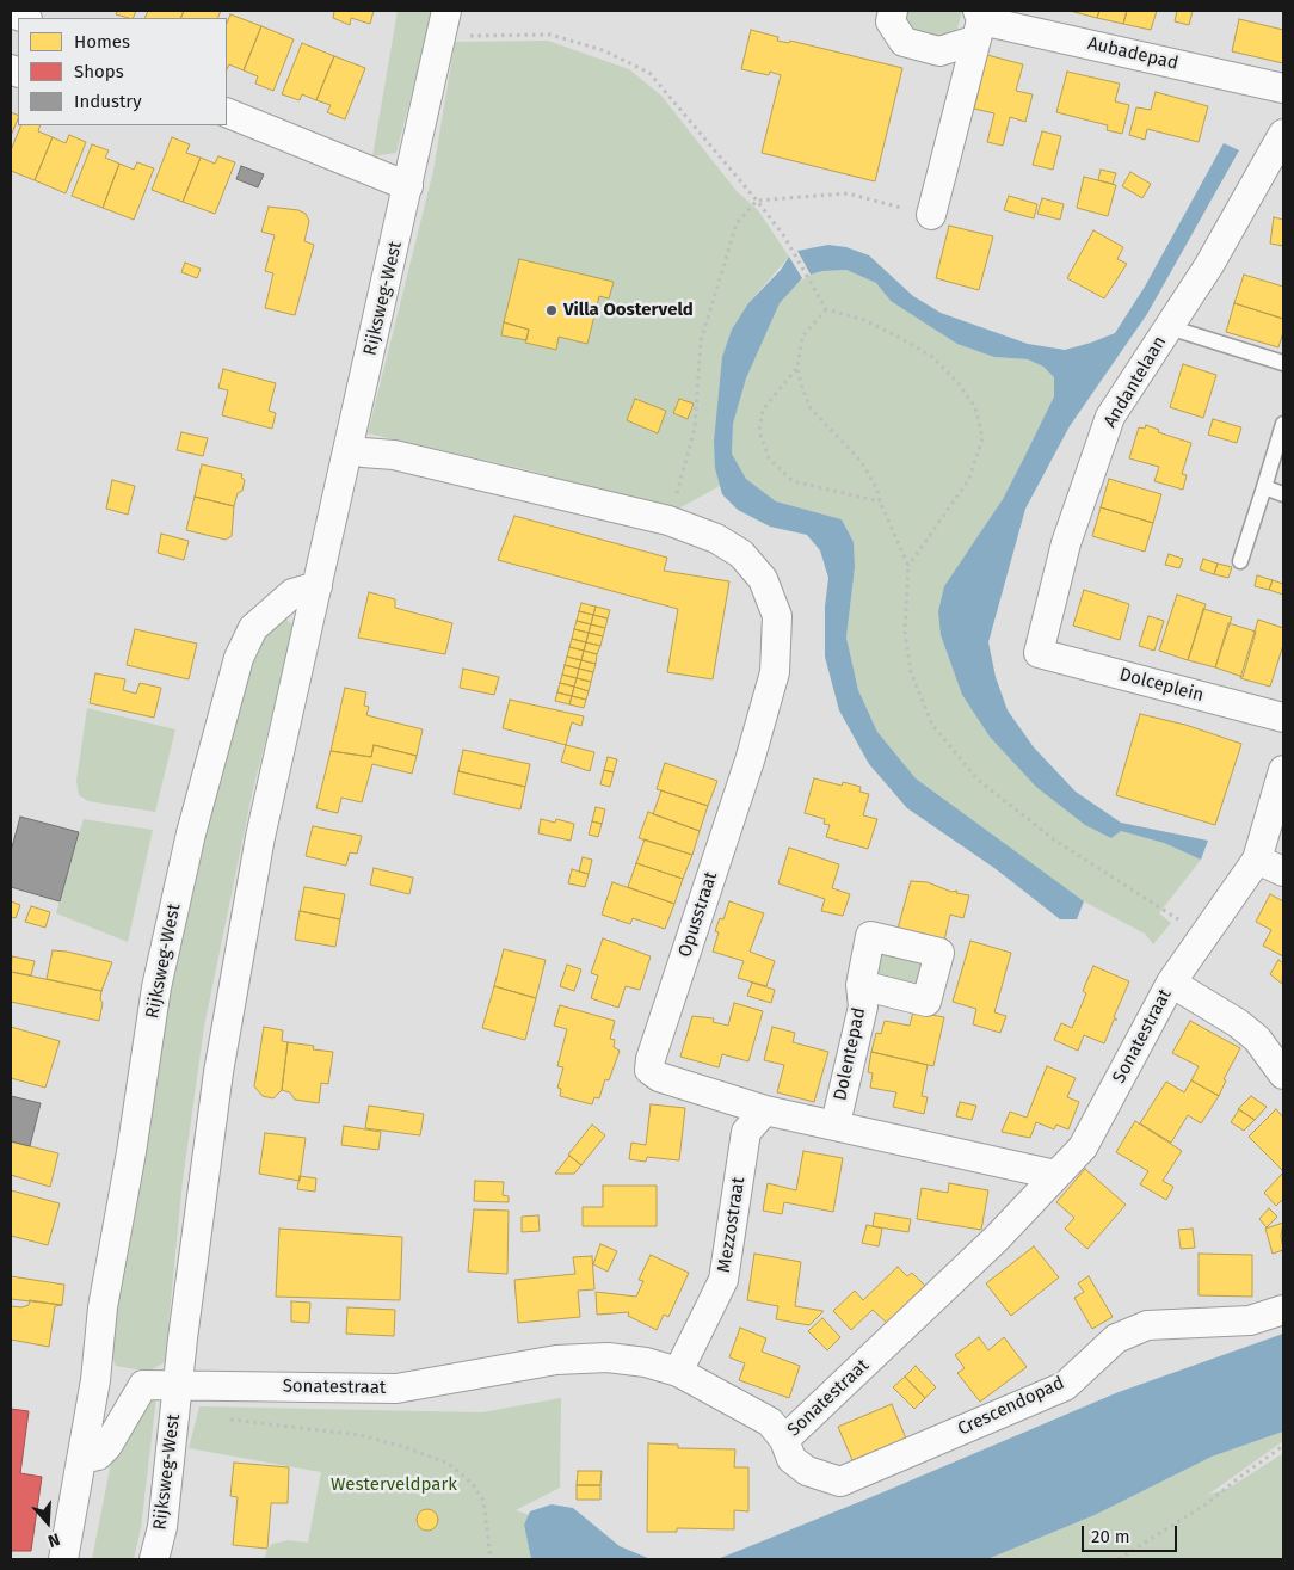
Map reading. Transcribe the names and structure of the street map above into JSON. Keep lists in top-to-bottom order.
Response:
{
  "streets": {
    "street": [
      "Aubadepad",
      "Rijksweg-West",
      "Andantelaan",
      "Dolceplein",
      "Opusstraat",
      "Sonatestraat",
      "Dolentepad",
      "Mezzostraat",
      "Crescendopad"
    ]
  },
  "crossings": [
    ["Rijksweg-West", "Opusstraat"],
    ["Rijksweg-West", "Sonatestraat"],
    ["Andantelaan", "Dolceplein"],
    ["Opusstraat", "Mezzostraat"],
    ["Sonatestraat", "Mezzostraat"],
    ["Sonatestraat", "Crescendopad"]
  ],
  "parks": ["Westerveldpark"],
  "places": ["Villa Oosterveld"],
  "legend": ["Homes", "Shops", "Industry"],
  "scale_bar": "20 m",
  "north": "bottom"
}
